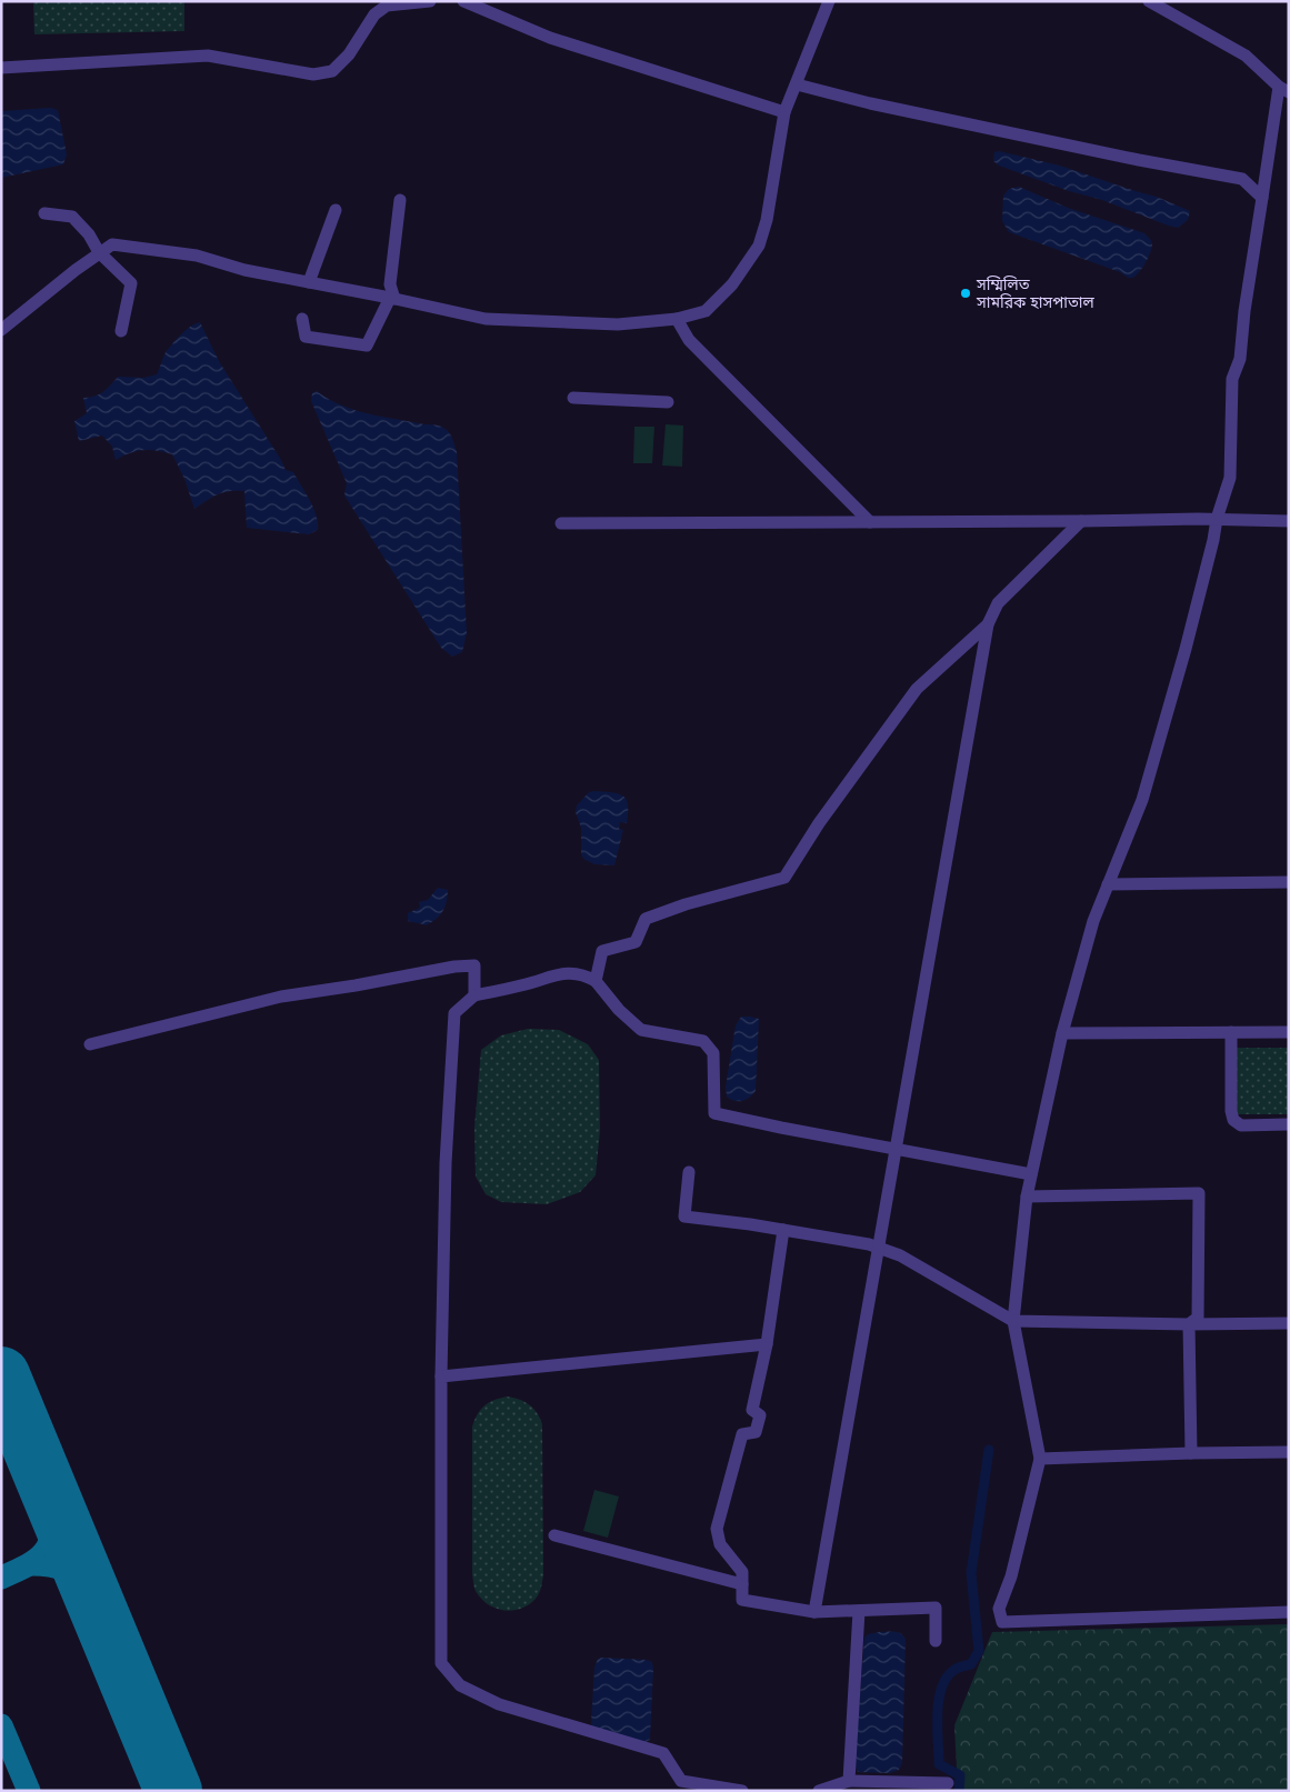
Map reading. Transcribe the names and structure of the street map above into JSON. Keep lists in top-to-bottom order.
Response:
{
  "places": ["সম্মিলিত সামরিক হাসপাতাল"]
}
